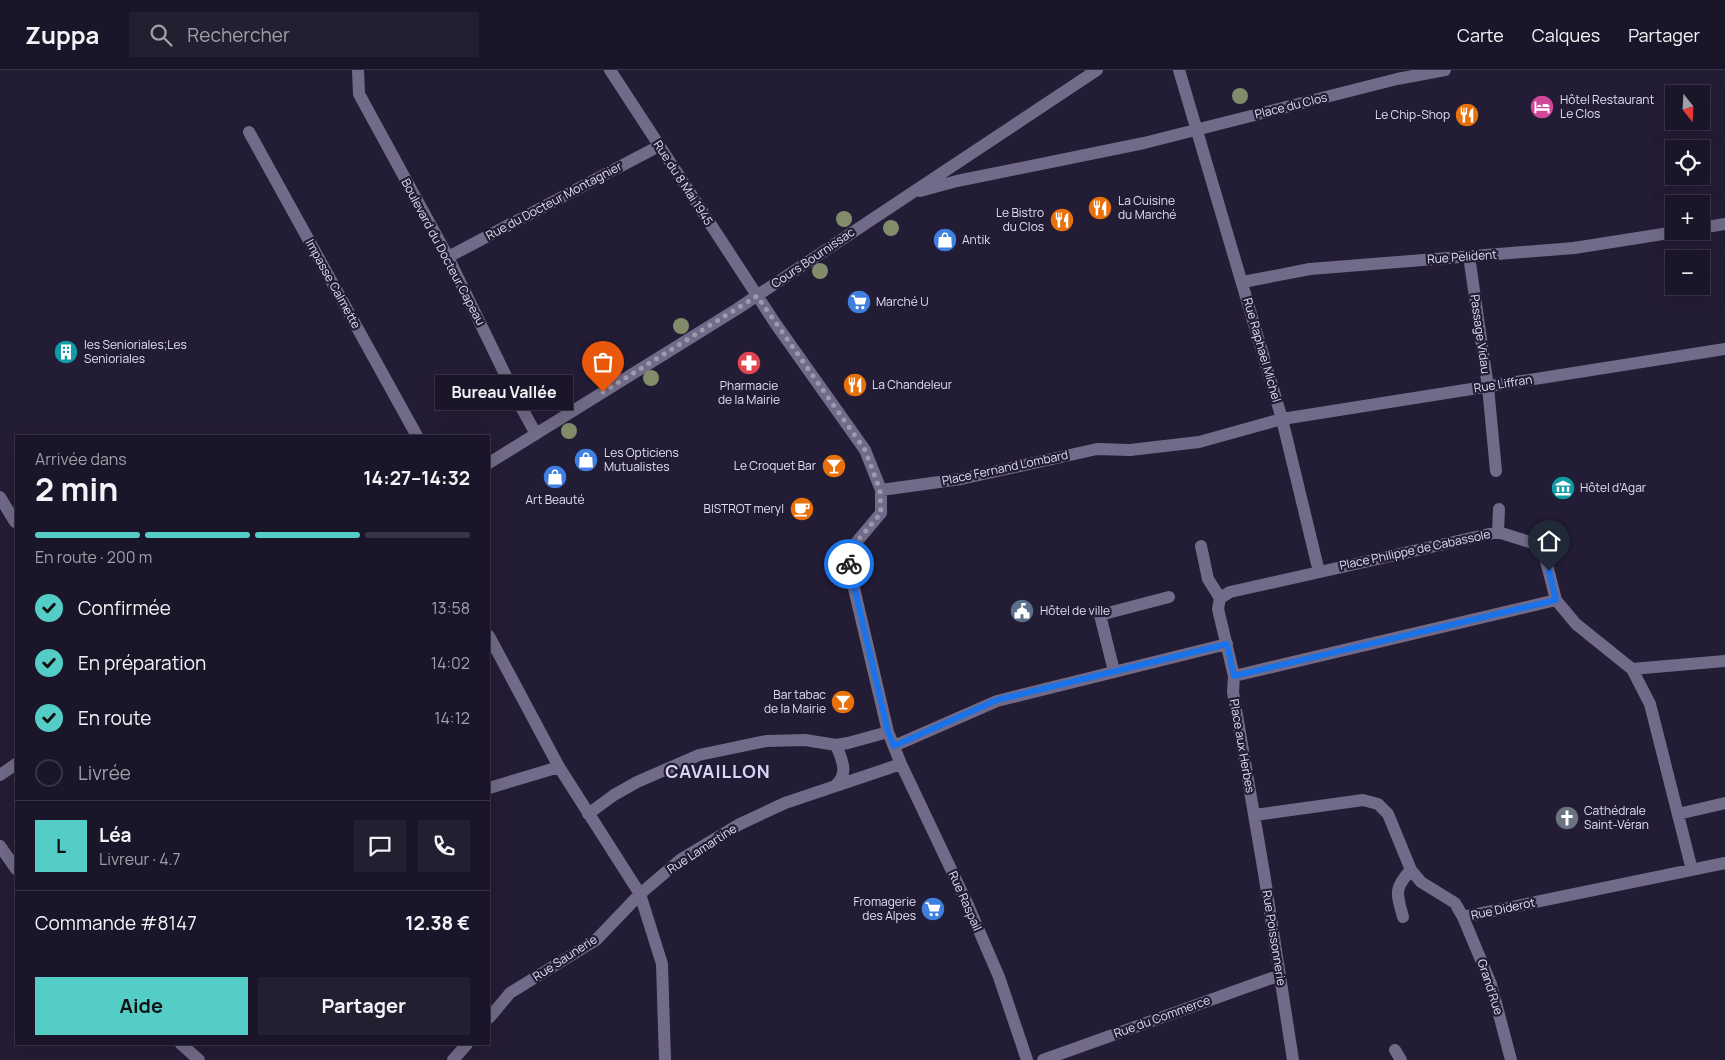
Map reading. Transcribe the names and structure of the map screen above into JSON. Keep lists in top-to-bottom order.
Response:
{
  "streets": {
    "street": [
      "Place du Clos",
      "Rue du 8 Mai 1945",
      "Rue du Docteur Montagnier",
      "Boulevard du Docteur Capeau",
      "Rue Pelident",
      "Cours Bournissac",
      "Impasse Calmette",
      "Passage Vidau",
      "Rue Raphael Michel",
      "Rue Liffran",
      "Place Fernand Lombard",
      "Place Philippe de Cabassole",
      "Place aux Herbes",
      "Rue Lamartine",
      "Rue Raspail",
      "Rue Diderot",
      "Rue Poissonnerie",
      "Rue Saunerie",
      "Grand'Rue",
      "Rue du Commerce"
    ]
  },
  "crossings": [
    ["Place du Clos", "Cours Bournissac"],
    ["Place du Clos", "Rue Raphael Michel"],
    ["Rue du 8 Mai 1945", "Rue du Docteur Montagnier"],
    ["Rue du 8 Mai 1945", "Cours Bournissac"],
    ["Rue du 8 Mai 1945", "Place Fernand Lombard"],
    ["Rue du 8 Mai 1945", "Rue Raspail"],
    ["Rue du Docteur Montagnier", "Boulevard du Docteur Capeau"],
    ["Boulevard du Docteur Capeau", "Cours Bournissac"],
    ["Rue Pelident", "Passage Vidau"],
    ["Rue Pelident", "Rue Raphael Michel"],
    ["Cours Bournissac", "Rue Raphael Michel"],
    ["Passage Vidau", "Rue Liffran"],
    ["Rue Raphael Michel", "Rue Liffran"],
    ["Rue Raphael Michel", "Place Philippe de Cabassole"],
    ["Rue Liffran", "Place Fernand Lombard"],
    ["Place Fernand Lombard", "Rue Raspail"],
    ["Place aux Herbes", "Rue Diderot"],
    ["Place aux Herbes", "Rue Poissonnerie"],
    ["Rue Lamartine", "Rue Raspail"],
    ["Rue Lamartine", "Rue Saunerie"],
    ["Rue Diderot", "Rue Poissonnerie"],
    ["Rue Diderot", "Grand'Rue"],
    ["Rue Poissonnerie", "Rue du Commerce"]
  ],
  "districts": ["CAVAILLON"],
  "places": {
    "hotel": ["Hôtel Restaurant Le Clos"],
    "restaurant": [
      "Le Chip-Shop",
      "La Cuisine du Marché",
      "Le Bistro du Clos",
      "La Chandeleur"
    ],
    "shop": ["Antik", "Les Opticiens Mutualistes", "Art Beauté"],
    "supermarket": ["Marché U", "Fromagerie des Alpes"],
    "building": ["les Senioriales;Les Senioriales"],
    "pharmacy": ["Pharmacie de la Mairie"],
    "other": ["Bureau Vallée"],
    "bar": ["Le Croquet Bar", "Bar tabac de la Mairie"],
    "museum": ["Hôtel d’Agar"],
    "cafe": ["BISTROT meryl"],
    "public building": ["Hôtel de ville"],
    "church": ["Cathédrale Saint-Véran"]
  },
  "north": "bottom",
  "page": {
    "header": "Zuppa",
    "search": "Rechercher",
    "nav": ["Carte", "Calques", "Partager"],
    "map_buttons": ["+", "−"],
    "bubble": "Bureau Vallée",
    "heading": ["2 min", "Arrivée dans", "14:27–14:32"],
    "panel": [
      "Léa",
      "Livreur · 4.7",
      "Commande #8147",
      "12.38 €"
    ],
    "bar": "En route · 200 m",
    "list": [
      ["Confirmée", "13:58"],
      ["En préparation", "14:02"],
      ["En route", "14:12"],
      "Livrée"
    ],
    "round": "L",
    "buttons": ["Aide", "Partager"]
  }
}
